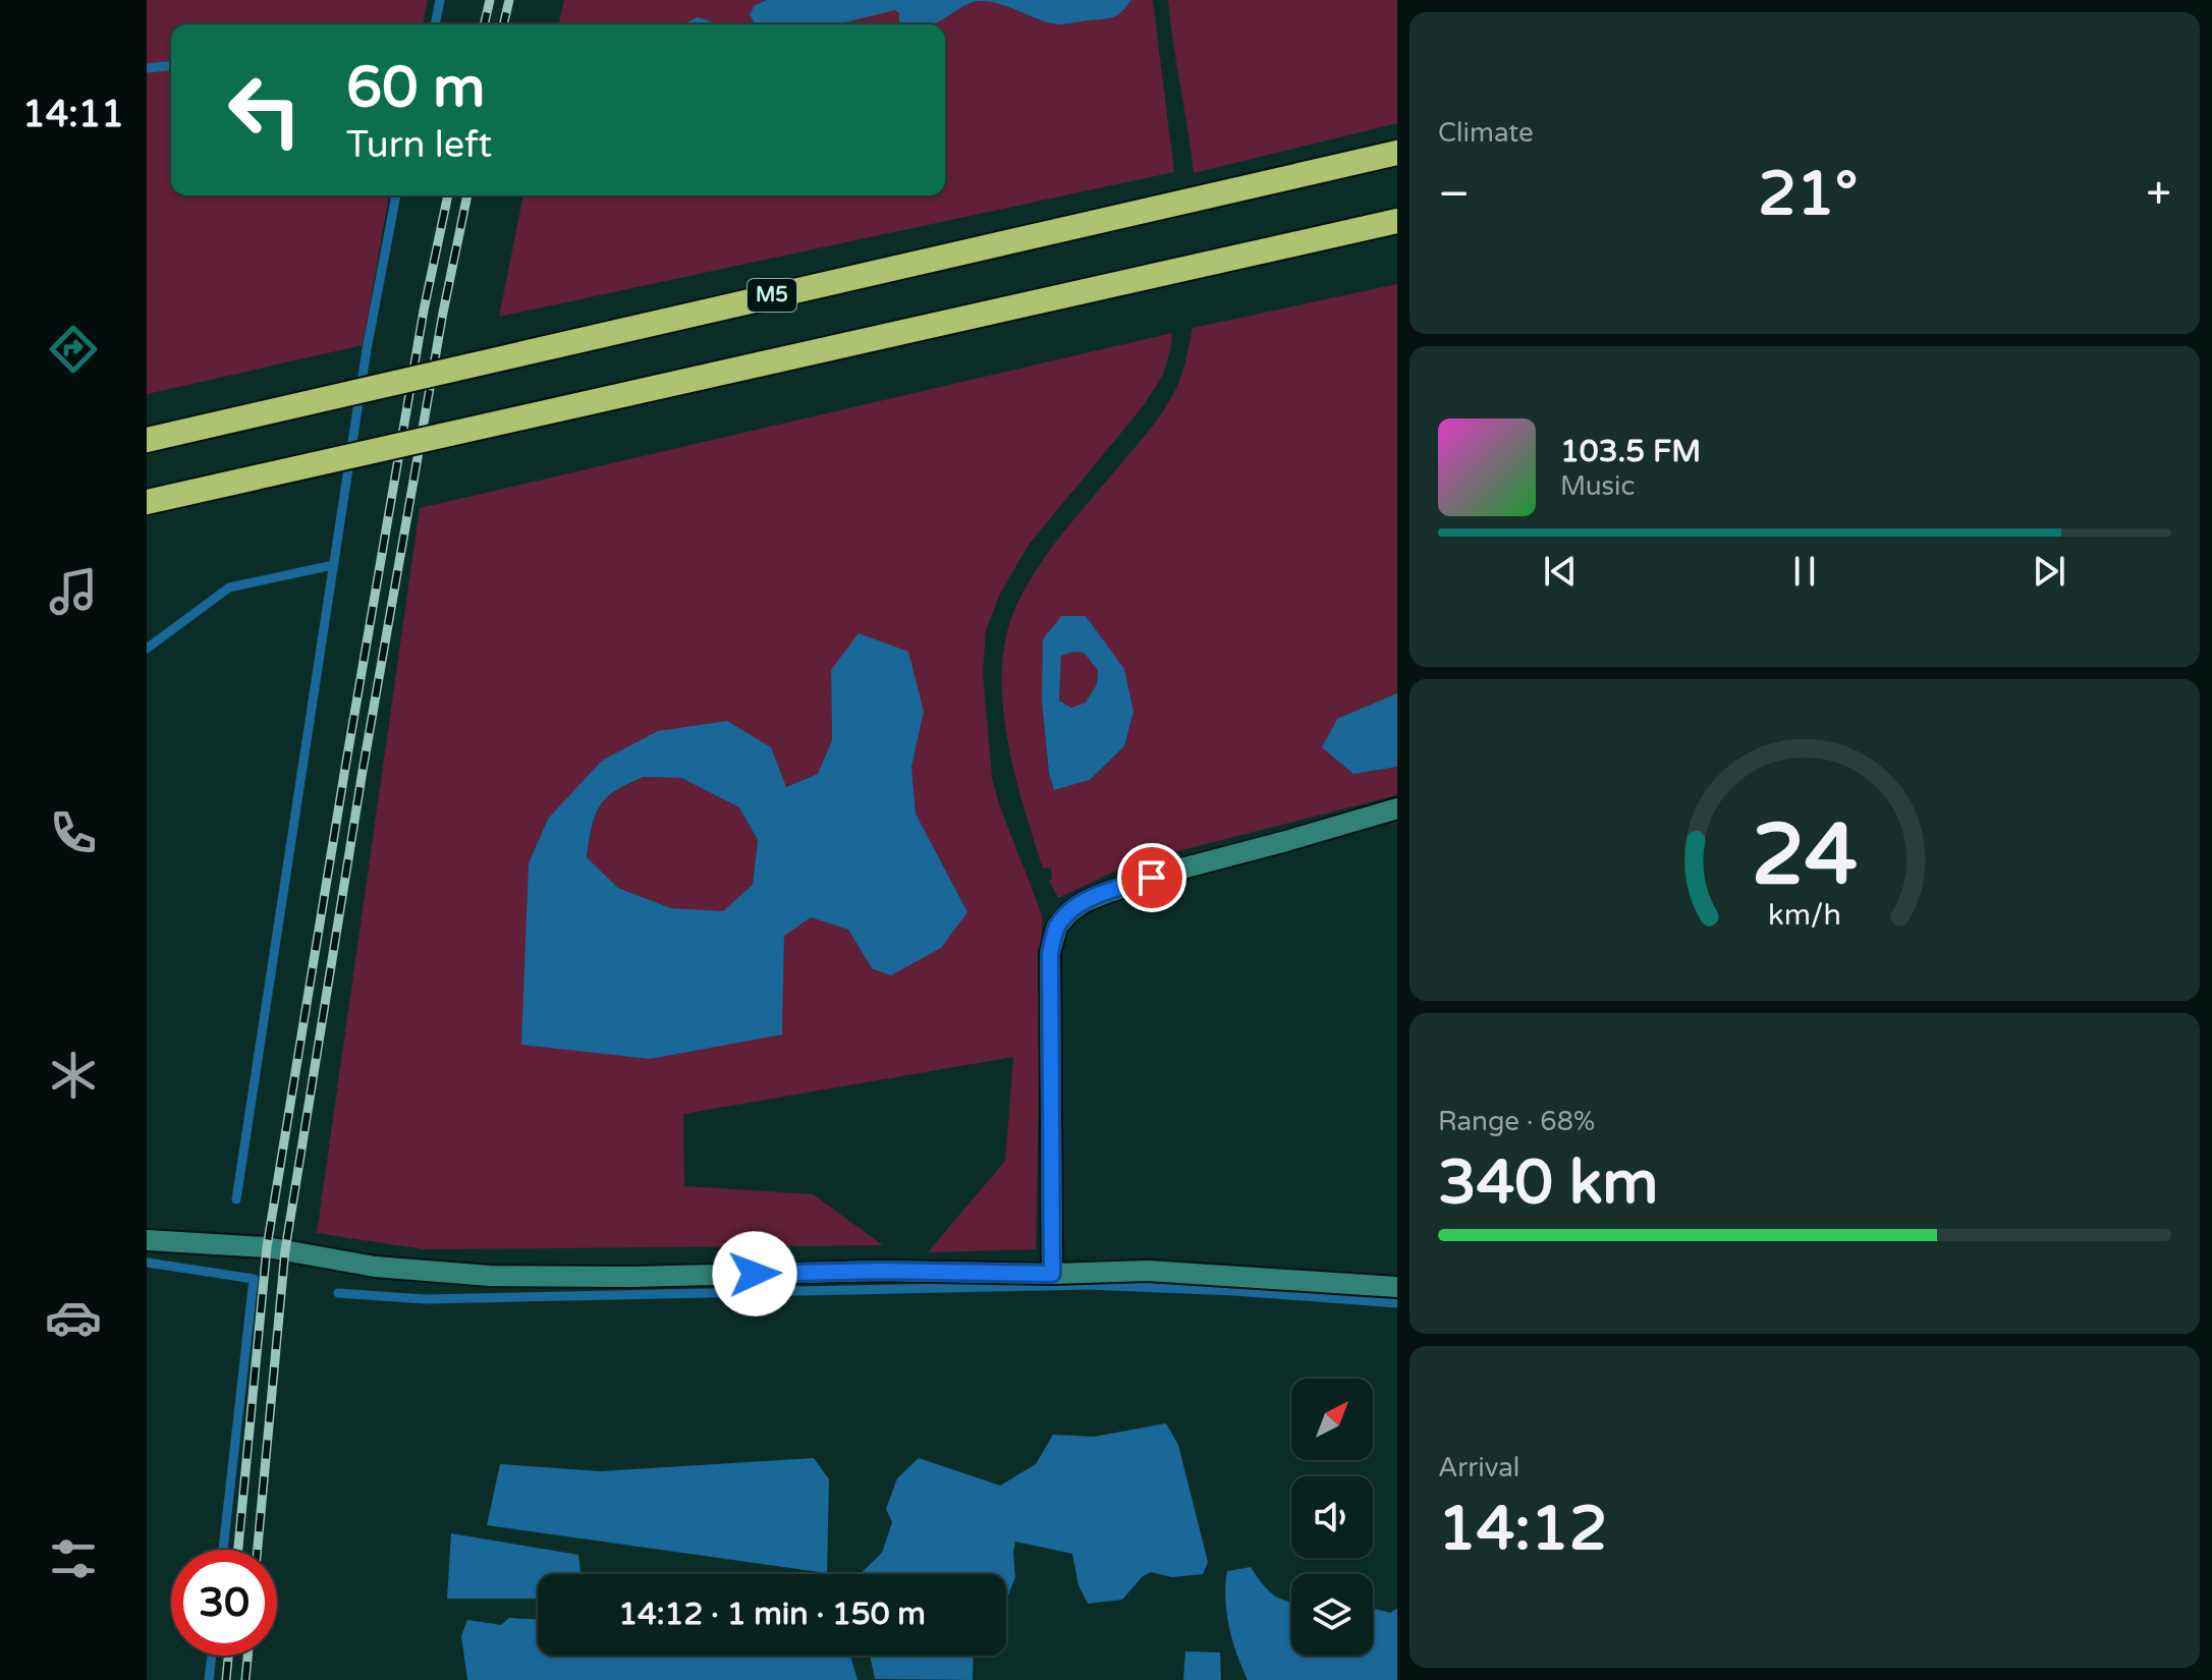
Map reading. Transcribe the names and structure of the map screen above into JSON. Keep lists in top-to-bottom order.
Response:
{
  "streets": {
    "highway": ["M5"]
  },
  "north": "top right",
  "page": {
    "tabs": "14:11",
    "tile": [
      "Climate",
      ["Range · 68%", "340 km"],
      ["Arrival", "14:12"]
    ],
    "turn": ["60 m", "Turn left"],
    "heat": ["−", "21°", "+"],
    "song": ["103.5 FM", "Music"],
    "limit": "30",
    "trip": "14:12 · 1 min · 150 m",
    "gauge": ["24", "km/h"]
  }
}
